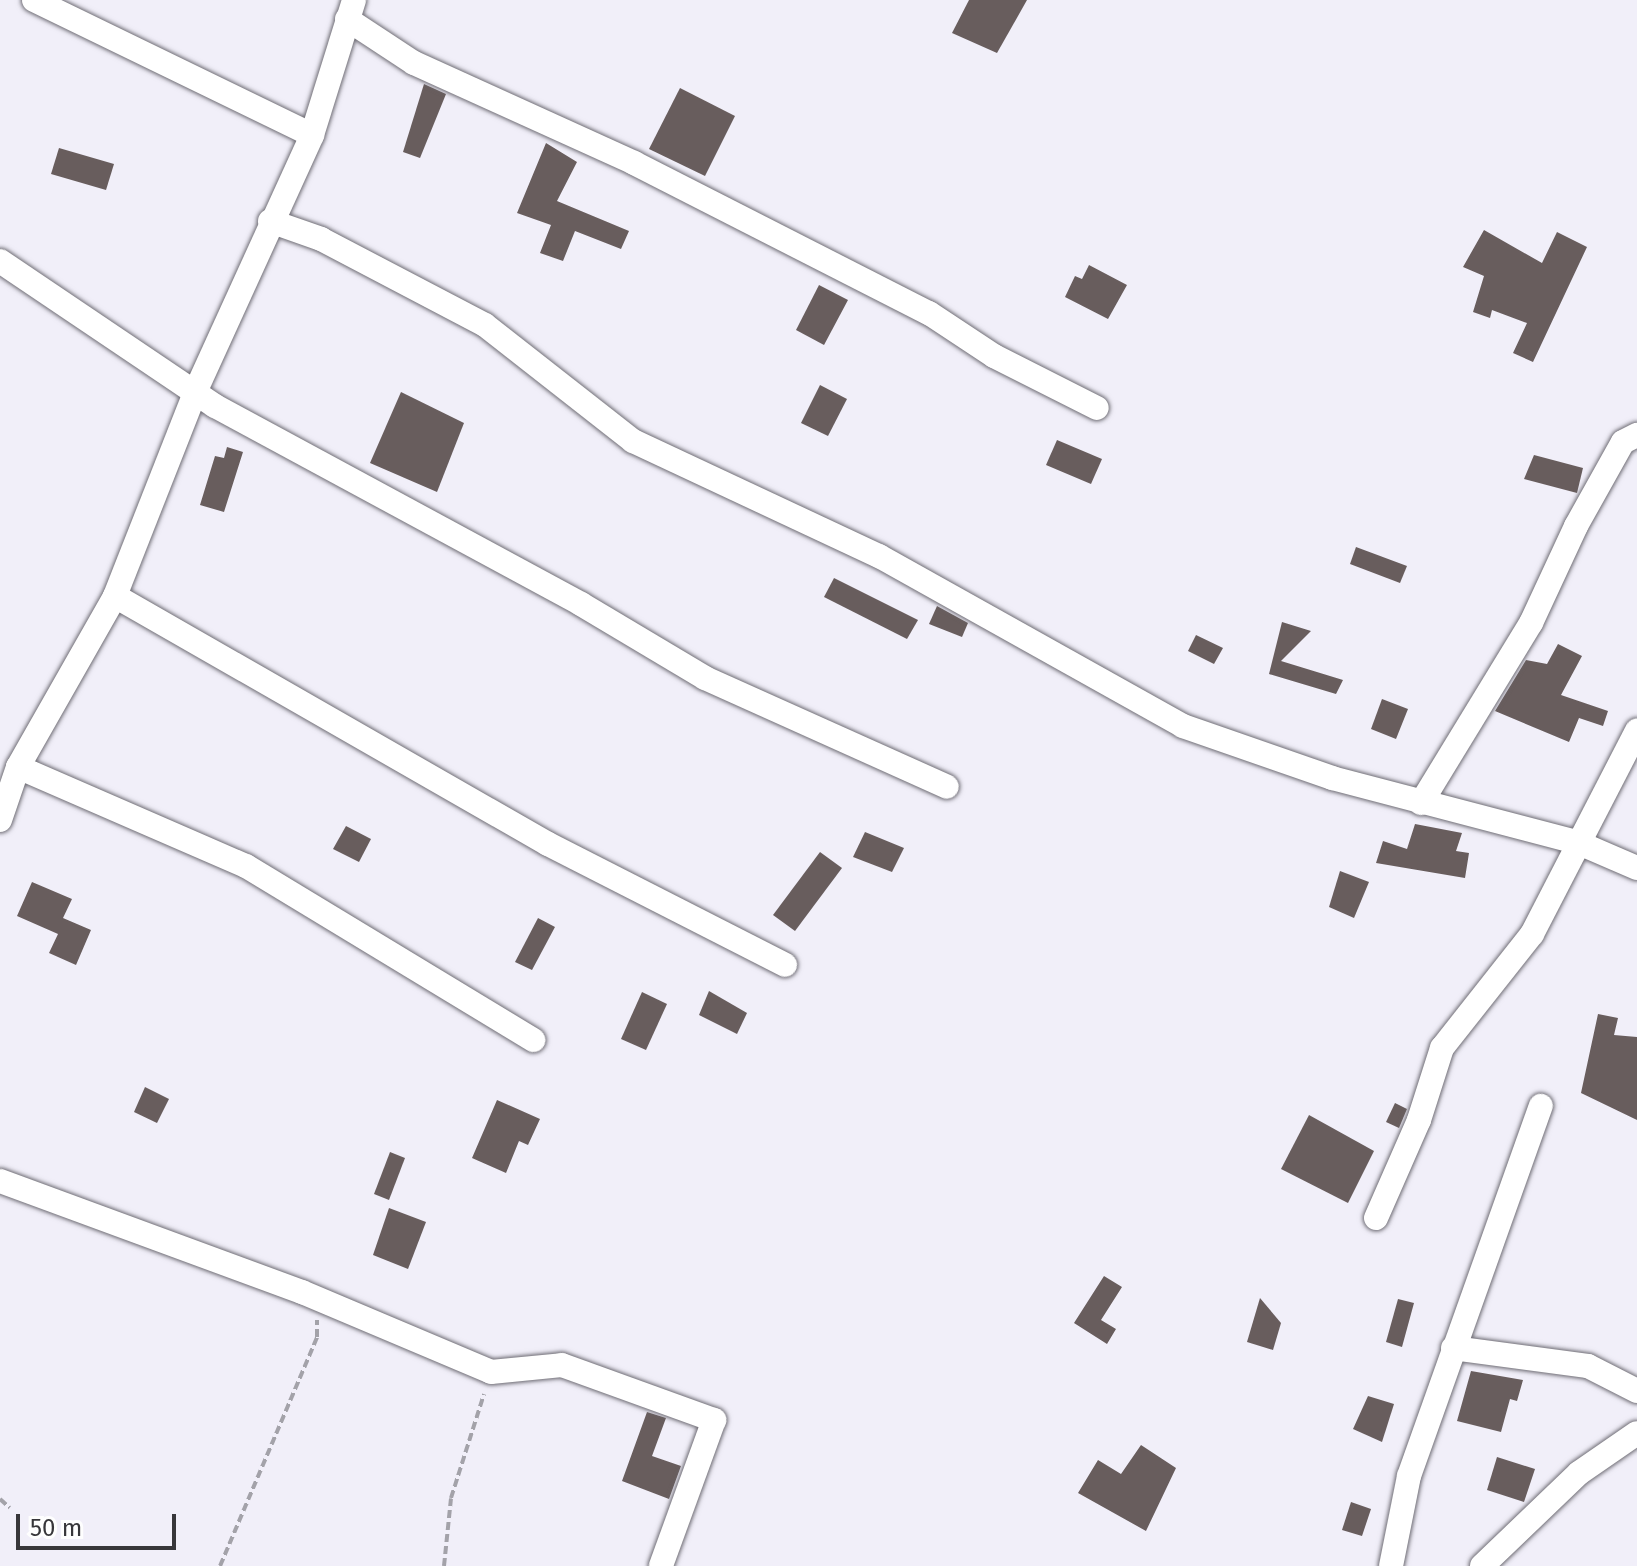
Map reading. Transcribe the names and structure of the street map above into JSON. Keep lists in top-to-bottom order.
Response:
{
  "scale_bar": "50 m"
}
